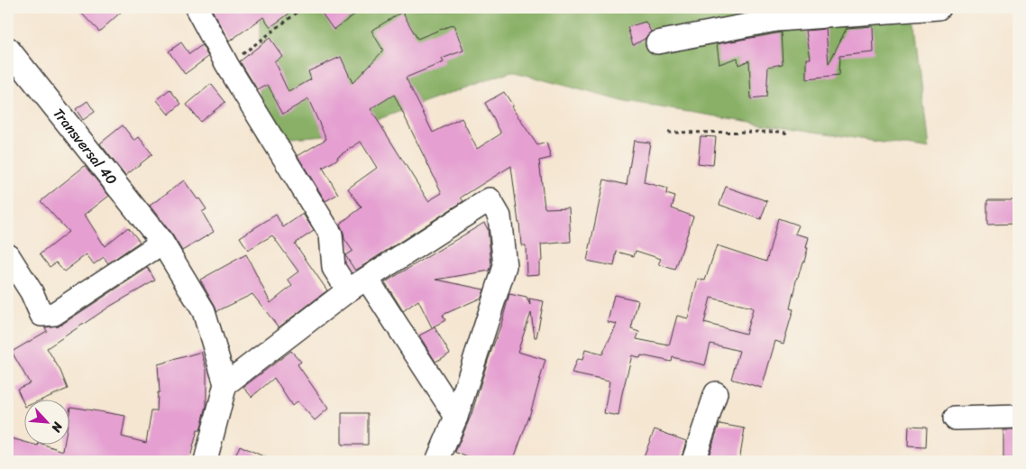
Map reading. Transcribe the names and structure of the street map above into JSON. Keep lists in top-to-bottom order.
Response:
{
  "streets": {
    "street": ["Transversal 40"]
  },
  "north": "bottom right"
}
